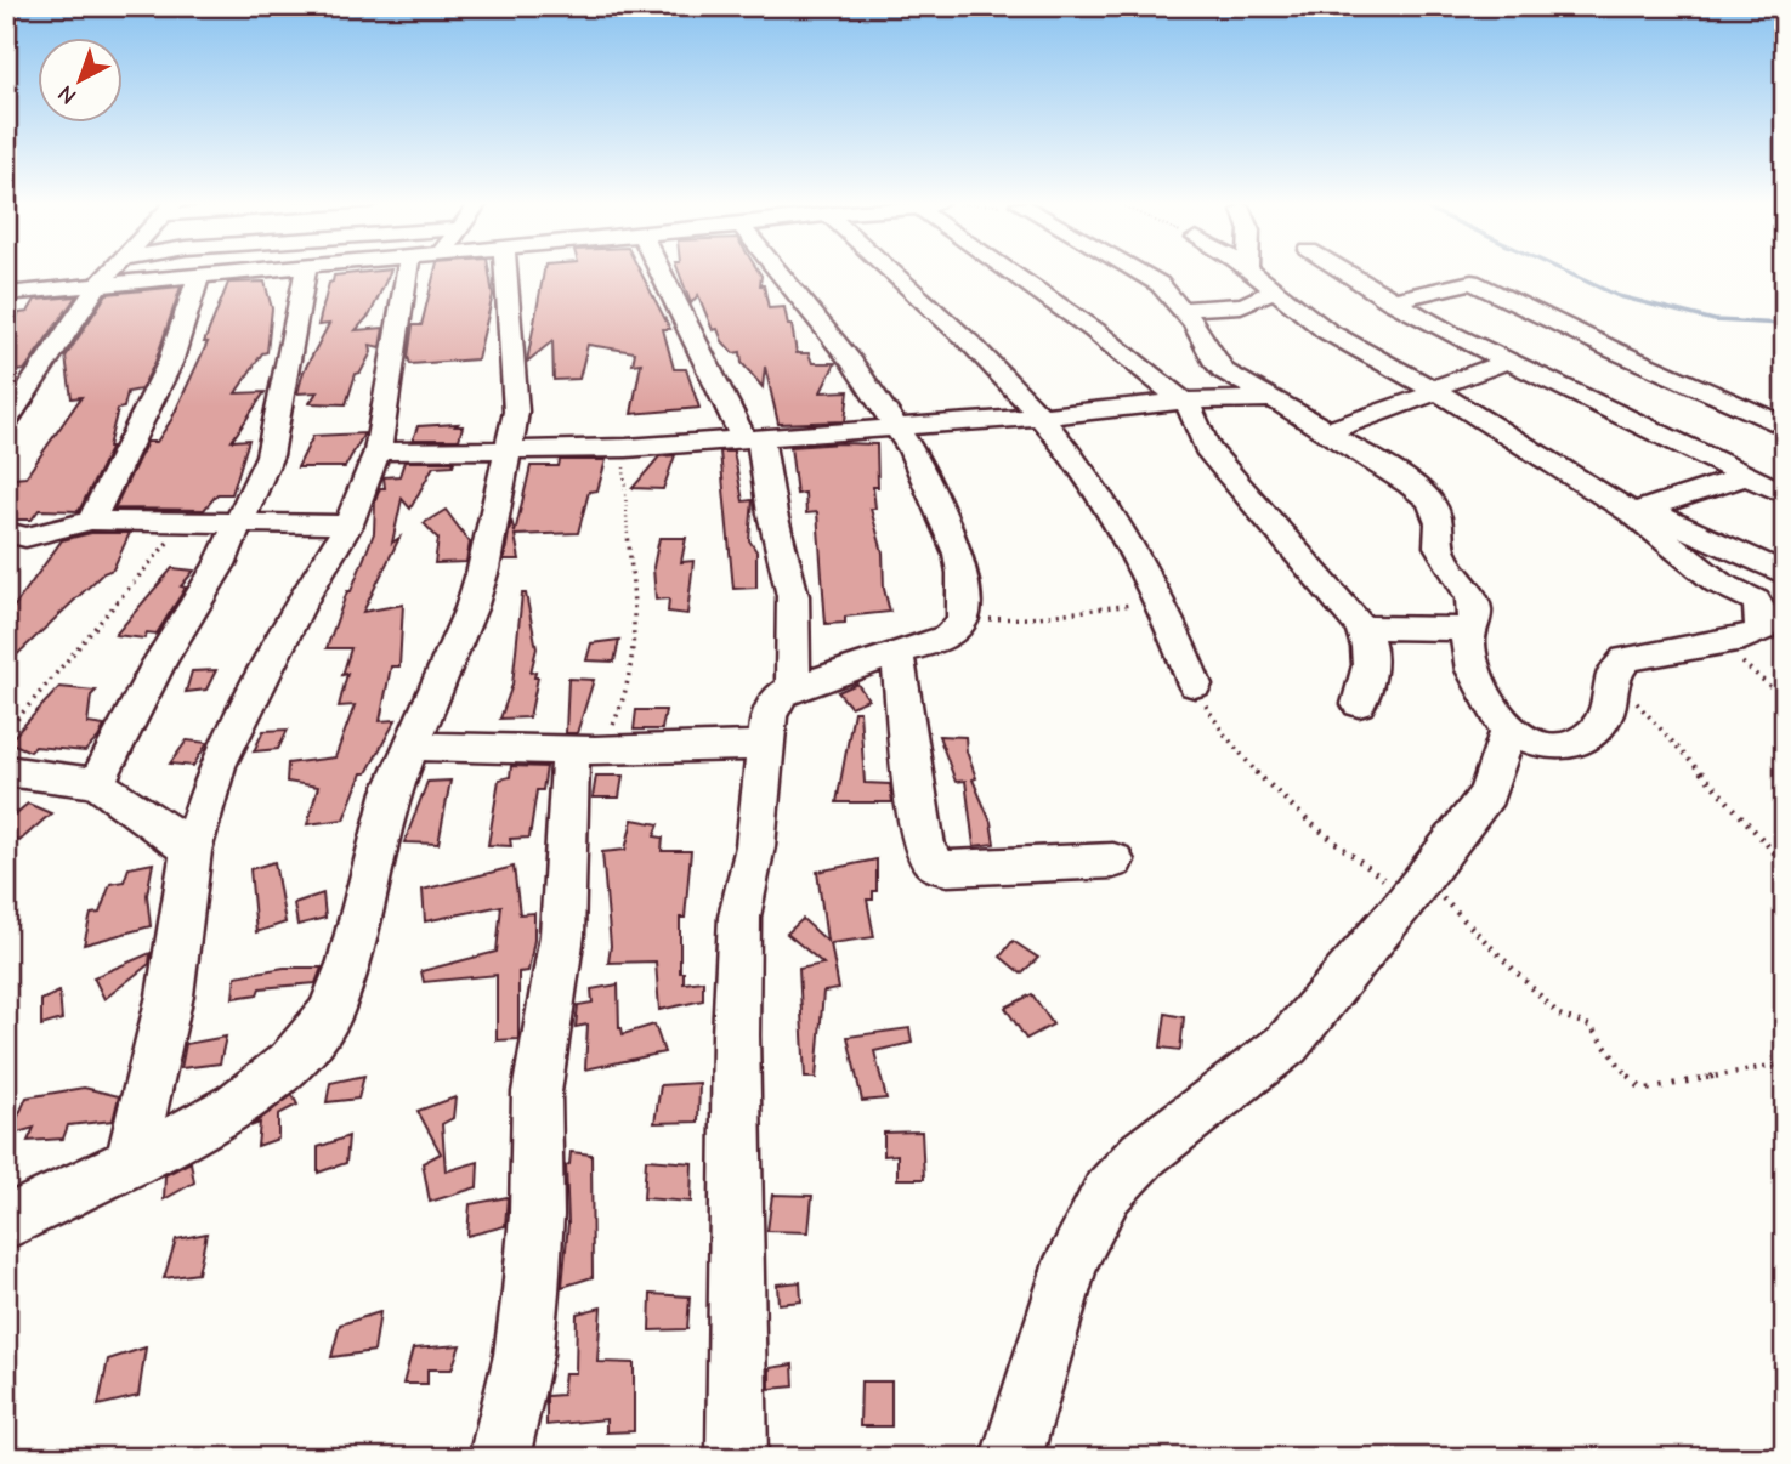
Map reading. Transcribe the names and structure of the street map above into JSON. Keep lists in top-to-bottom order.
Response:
{
  "north": "bottom left"
}
